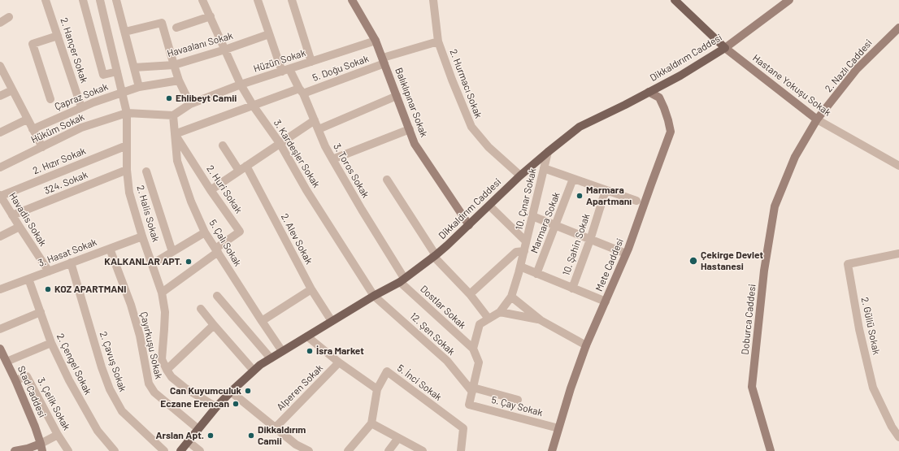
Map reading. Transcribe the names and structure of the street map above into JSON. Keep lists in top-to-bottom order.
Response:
{
  "streets": {
    "main road": ["Dikkaldırım Caddesi"],
    "street": [
      "Havaalanı Sokak",
      "2. Hançer Sokak",
      "Hüzün Sokak",
      "2. Nazlı Caddesi",
      "5. Doğu Sokak",
      "2. Hurmacı Sokak",
      "Hastane Yokuşu Sokak",
      "Çapraz Sokak",
      "Balıklıpınar Sokak",
      "Hüküm Sokak",
      "3. Kardeşler Sokak",
      "2. Hızır Sokak",
      "3. Toros Sokak",
      "324. Sokak",
      "2. Huri Sokak",
      "10. Çınar Sokak",
      "2. Halis Sokak",
      "Havadis Sokak",
      "Marmara Sokak",
      "2. Alev Sokak",
      "5. Çalı Sokak",
      "10. Şahin Sokak",
      "3. Hasat Sokak",
      "Mete Caddesi",
      "Dostlar Sokak",
      "Doburca Caddesi",
      "2. Güllü Sokak",
      "12. Şen Sokak",
      "Çayırkuşu Sokak",
      "2. Çavuş Sokak",
      "2. Çengel Sokak",
      "5. İnci Sokak",
      "Alperen Sokak",
      "Stad Caddesi",
      "3. Çelik Sokak",
      "5. Çay Sokak"
    ]
  },
  "crossings": [
    ["Havaalanı Sokak", "3. Kardeşler Sokak"],
    ["Havaalanı Sokak", "3. Toros Sokak"],
    ["2. Hançer Sokak", "Çapraz Sokak"],
    ["Dikkaldırım Caddesi", "2. Hurmacı Sokak"],
    ["Dikkaldırım Caddesi", "Hastane Yokuşu Sokak"],
    ["Dikkaldırım Caddesi", "Balıklıpınar Sokak"],
    ["Dikkaldırım Caddesi", "3. Kardeşler Sokak"],
    ["Dikkaldırım Caddesi", "3. Toros Sokak"],
    ["Dikkaldırım Caddesi", "10. Çınar Sokak"],
    ["Dikkaldırım Caddesi", "2. Halis Sokak"],
    ["Dikkaldırım Caddesi", "2. Alev Sokak"],
    ["Dikkaldırım Caddesi", "5. Çalı Sokak"],
    ["Dikkaldırım Caddesi", "Mete Caddesi"],
    ["Dikkaldırım Caddesi", "Dostlar Sokak"],
    ["Dikkaldırım Caddesi", "12. Şen Sokak"],
    ["Dikkaldırım Caddesi", "Çayırkuşu Sokak"],
    ["Hüzün Sokak", "Balıklıpınar Sokak"],
    ["Hüzün Sokak", "3. Kardeşler Sokak"],
    ["Hüzün Sokak", "3. Toros Sokak"],
    ["Hüzün Sokak", "5. Çalı Sokak"],
    ["2. Nazlı Caddesi", "Hastane Yokuşu Sokak"],
    ["2. Nazlı Caddesi", "Doburca Caddesi"],
    ["5. Doğu Sokak", "2. Hurmacı Sokak"],
    ["5. Doğu Sokak", "Balıklıpınar Sokak"],
    ["5. Doğu Sokak", "3. Kardeşler Sokak"],
    ["5. Doğu Sokak", "3. Toros Sokak"],
    ["5. Doğu Sokak", "2. Huri Sokak"],
    ["5. Doğu Sokak", "5. Çalı Sokak"],
    ["Hastane Yokuşu Sokak", "Doburca Caddesi"],
    ["Çapraz Sokak", "2. Halis Sokak"],
    ["Hüküm Sokak", "2. Halis Sokak"],
    ["3. Kardeşler Sokak", "12. Şen Sokak"],
    ["2. Hızır Sokak", "2. Halis Sokak"],
    ["2. Hızır Sokak", "Havadis Sokak"],
    ["3. Toros Sokak", "Dostlar Sokak"],
    ["324. Sokak", "2. Halis Sokak"],
    ["324. Sokak", "Havadis Sokak"],
    ["2. Huri Sokak", "5. Çalı Sokak"],
    ["10. Çınar Sokak", "Dostlar Sokak"],
    ["2. Halis Sokak", "3. Hasat Sokak"],
    ["Havadis Sokak", "3. Hasat Sokak"],
    ["3. Hasat Sokak", "Çayırkuşu Sokak"],
    ["3. Hasat Sokak", "2. Çavuş Sokak"],
    ["3. Hasat Sokak", "2. Çengel Sokak"],
    ["Mete Caddesi", "5. Çay Sokak"],
    ["12. Şen Sokak", "5. Çay Sokak"],
    ["Stad Caddesi", "3. Çelik Sokak"]
  ],
  "places": [
    "Ehlibeyt Camii",
    "Marmara Apartmanı",
    "Çekirge Devlet Hastanesi",
    "KALKANLAR APT.",
    "KOZ APARTMANI",
    "İsra Market",
    "Can Kuyumculuk",
    "Eczane Erencan",
    "Arslan Apt.",
    "Dikkaldırım Camii"
  ]
}
